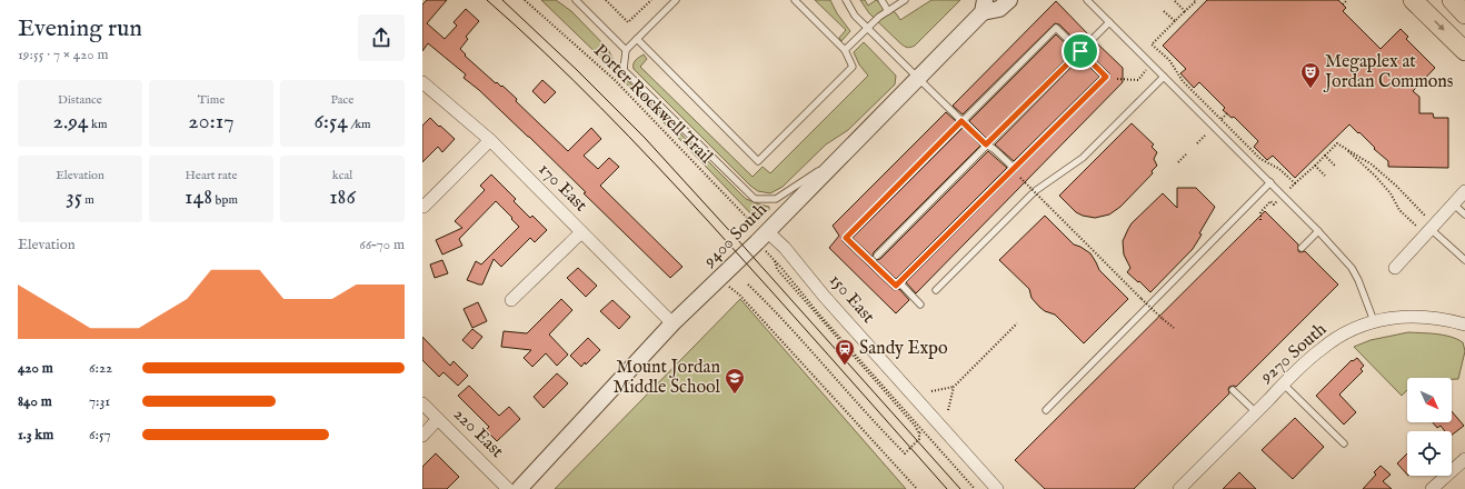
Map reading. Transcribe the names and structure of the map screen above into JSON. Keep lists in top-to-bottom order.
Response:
{
  "streets": {
    "street": [
      "170 East",
      "9400 South",
      "150 East",
      "9270 South",
      "220 East"
    ],
    "path": ["Porter Rockwell Trail"]
  },
  "crossings": [
    ["170 East", "9400 South"],
    ["9400 South", "150 East"]
  ],
  "places": {
    "theatre": ["Megaplex at Jordan Commons"],
    "station": ["Sandy Expo"],
    "school or university": ["Mount Jordan Middle School"]
  },
  "north": "bottom right",
  "page": {
    "heading": ["Evening run", "19:55 · 7 × 420 m"],
    "stats": [
      ["Distance", "2.94 km"],
      ["Time", "20:17"],
      ["Pace", "6:54 /km"],
      ["Elevation", "35 m"],
      ["Heart rate", "148 bpm"],
      ["kcal", "186"]
    ],
    "chart": ["Elevation", "66–70 m"],
    "list": [
      {
        "name": "420 m",
        "note": "6:22"
      },
      {
        "name": "840 m",
        "note": "7:31"
      },
      {
        "name": "1.3 km",
        "note": "6:57"
      }
    ]
  }
}
